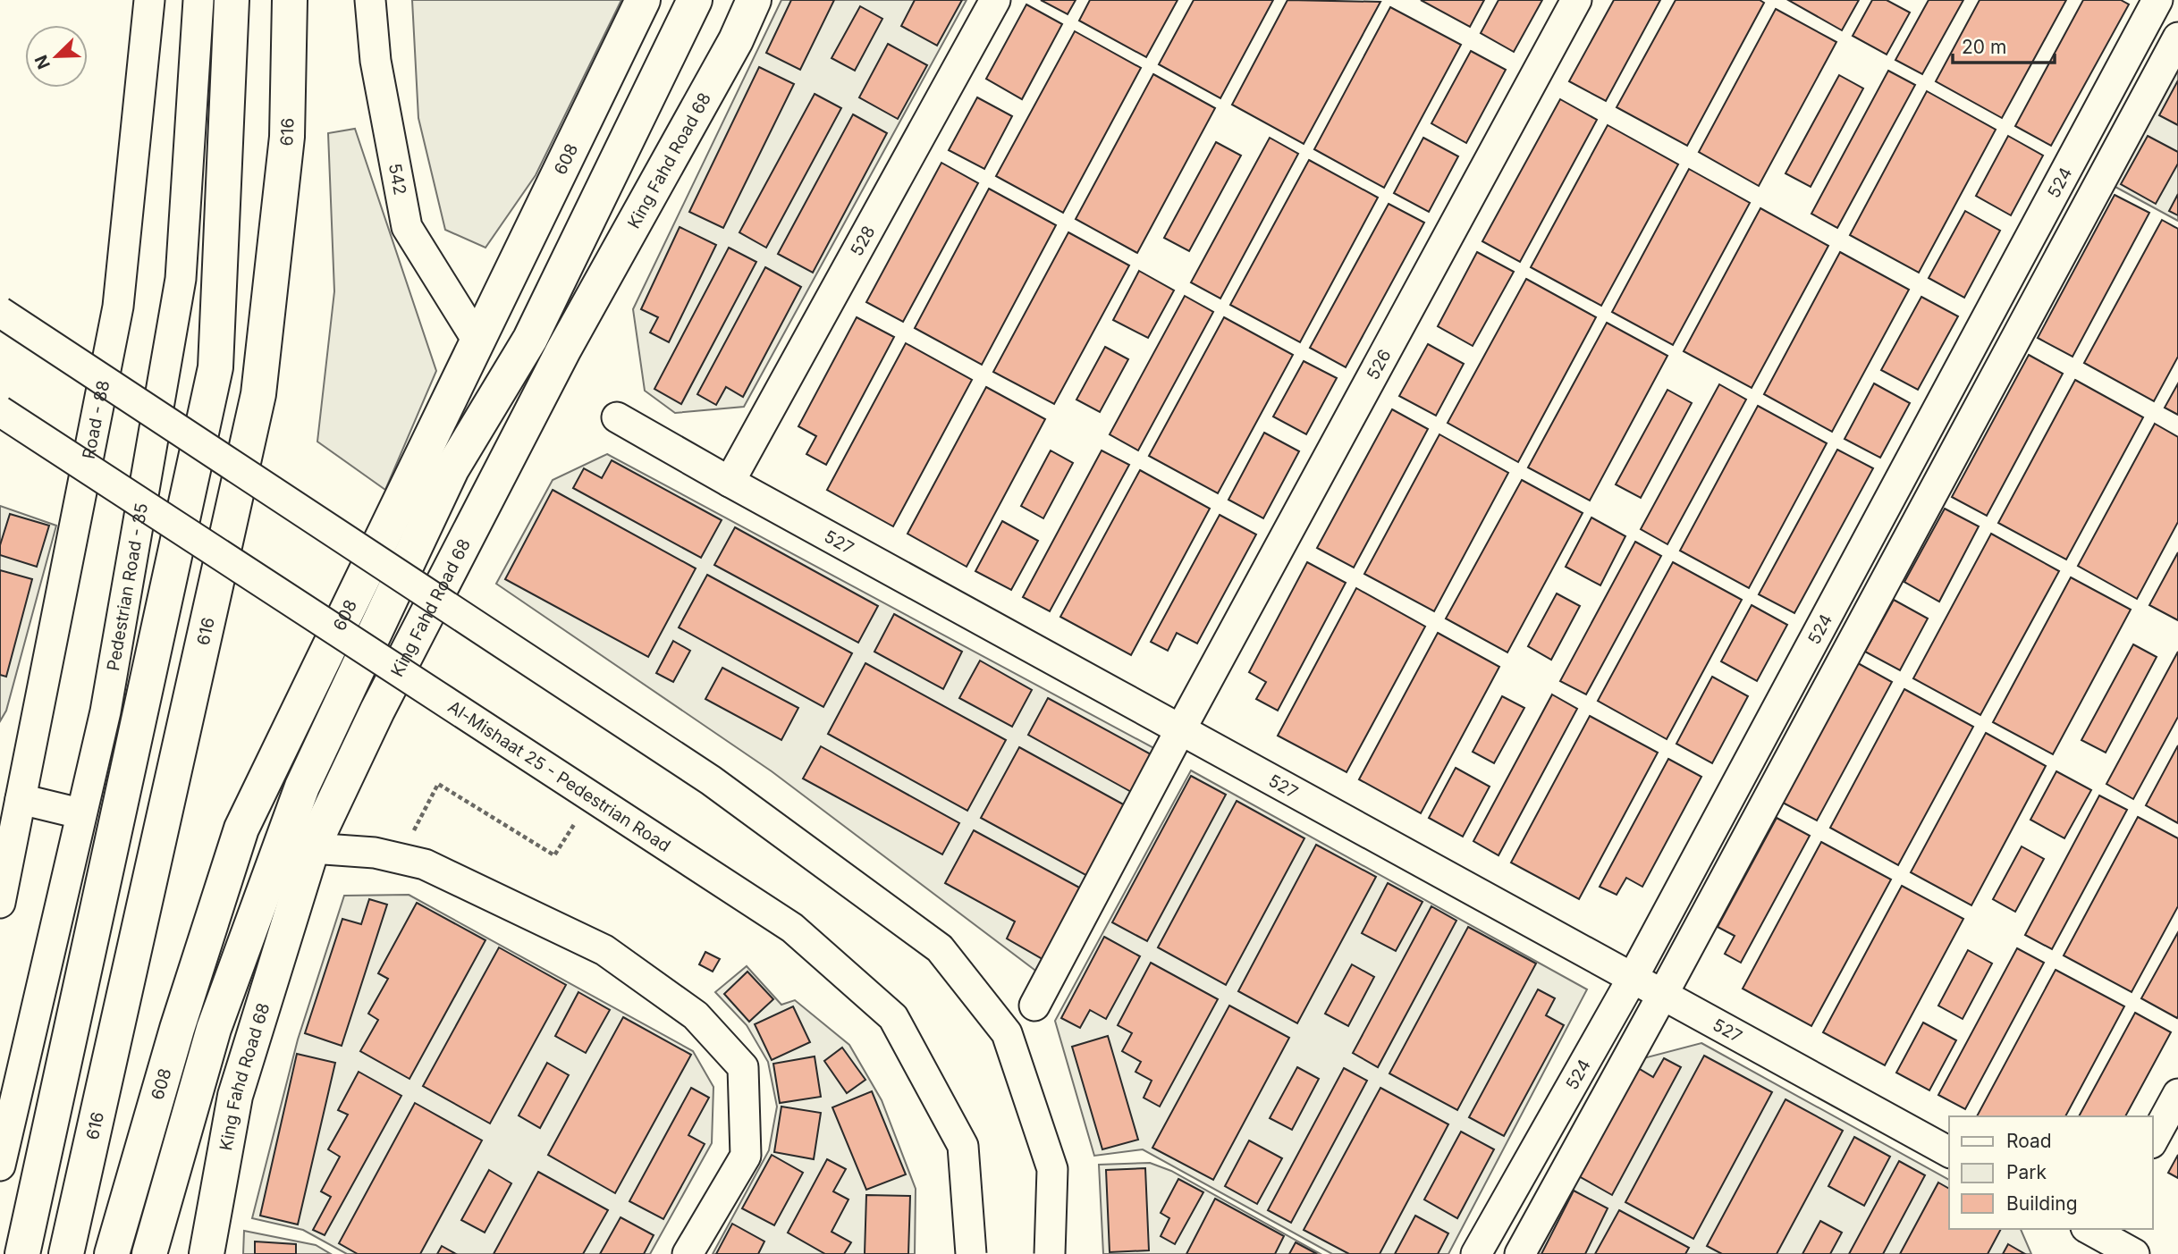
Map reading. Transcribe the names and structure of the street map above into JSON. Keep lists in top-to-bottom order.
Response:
{
  "streets": {
    "main road": ["616", "608", "King Fahd Road 68"],
    "street": [
      "542",
      "524",
      "528",
      "526",
      "Road - 88",
      "527",
      "Pedestrian Road - 35",
      "Al-Mishaat 25 - Pedestrian Road"
    ]
  },
  "crossings": [
    ["608", "542"],
    ["524", "527"],
    ["528", "527"],
    ["526", "527"]
  ],
  "legend": ["Road", "Park", "Building"],
  "scale_bar": "20 m",
  "north": "bottom left"
}
